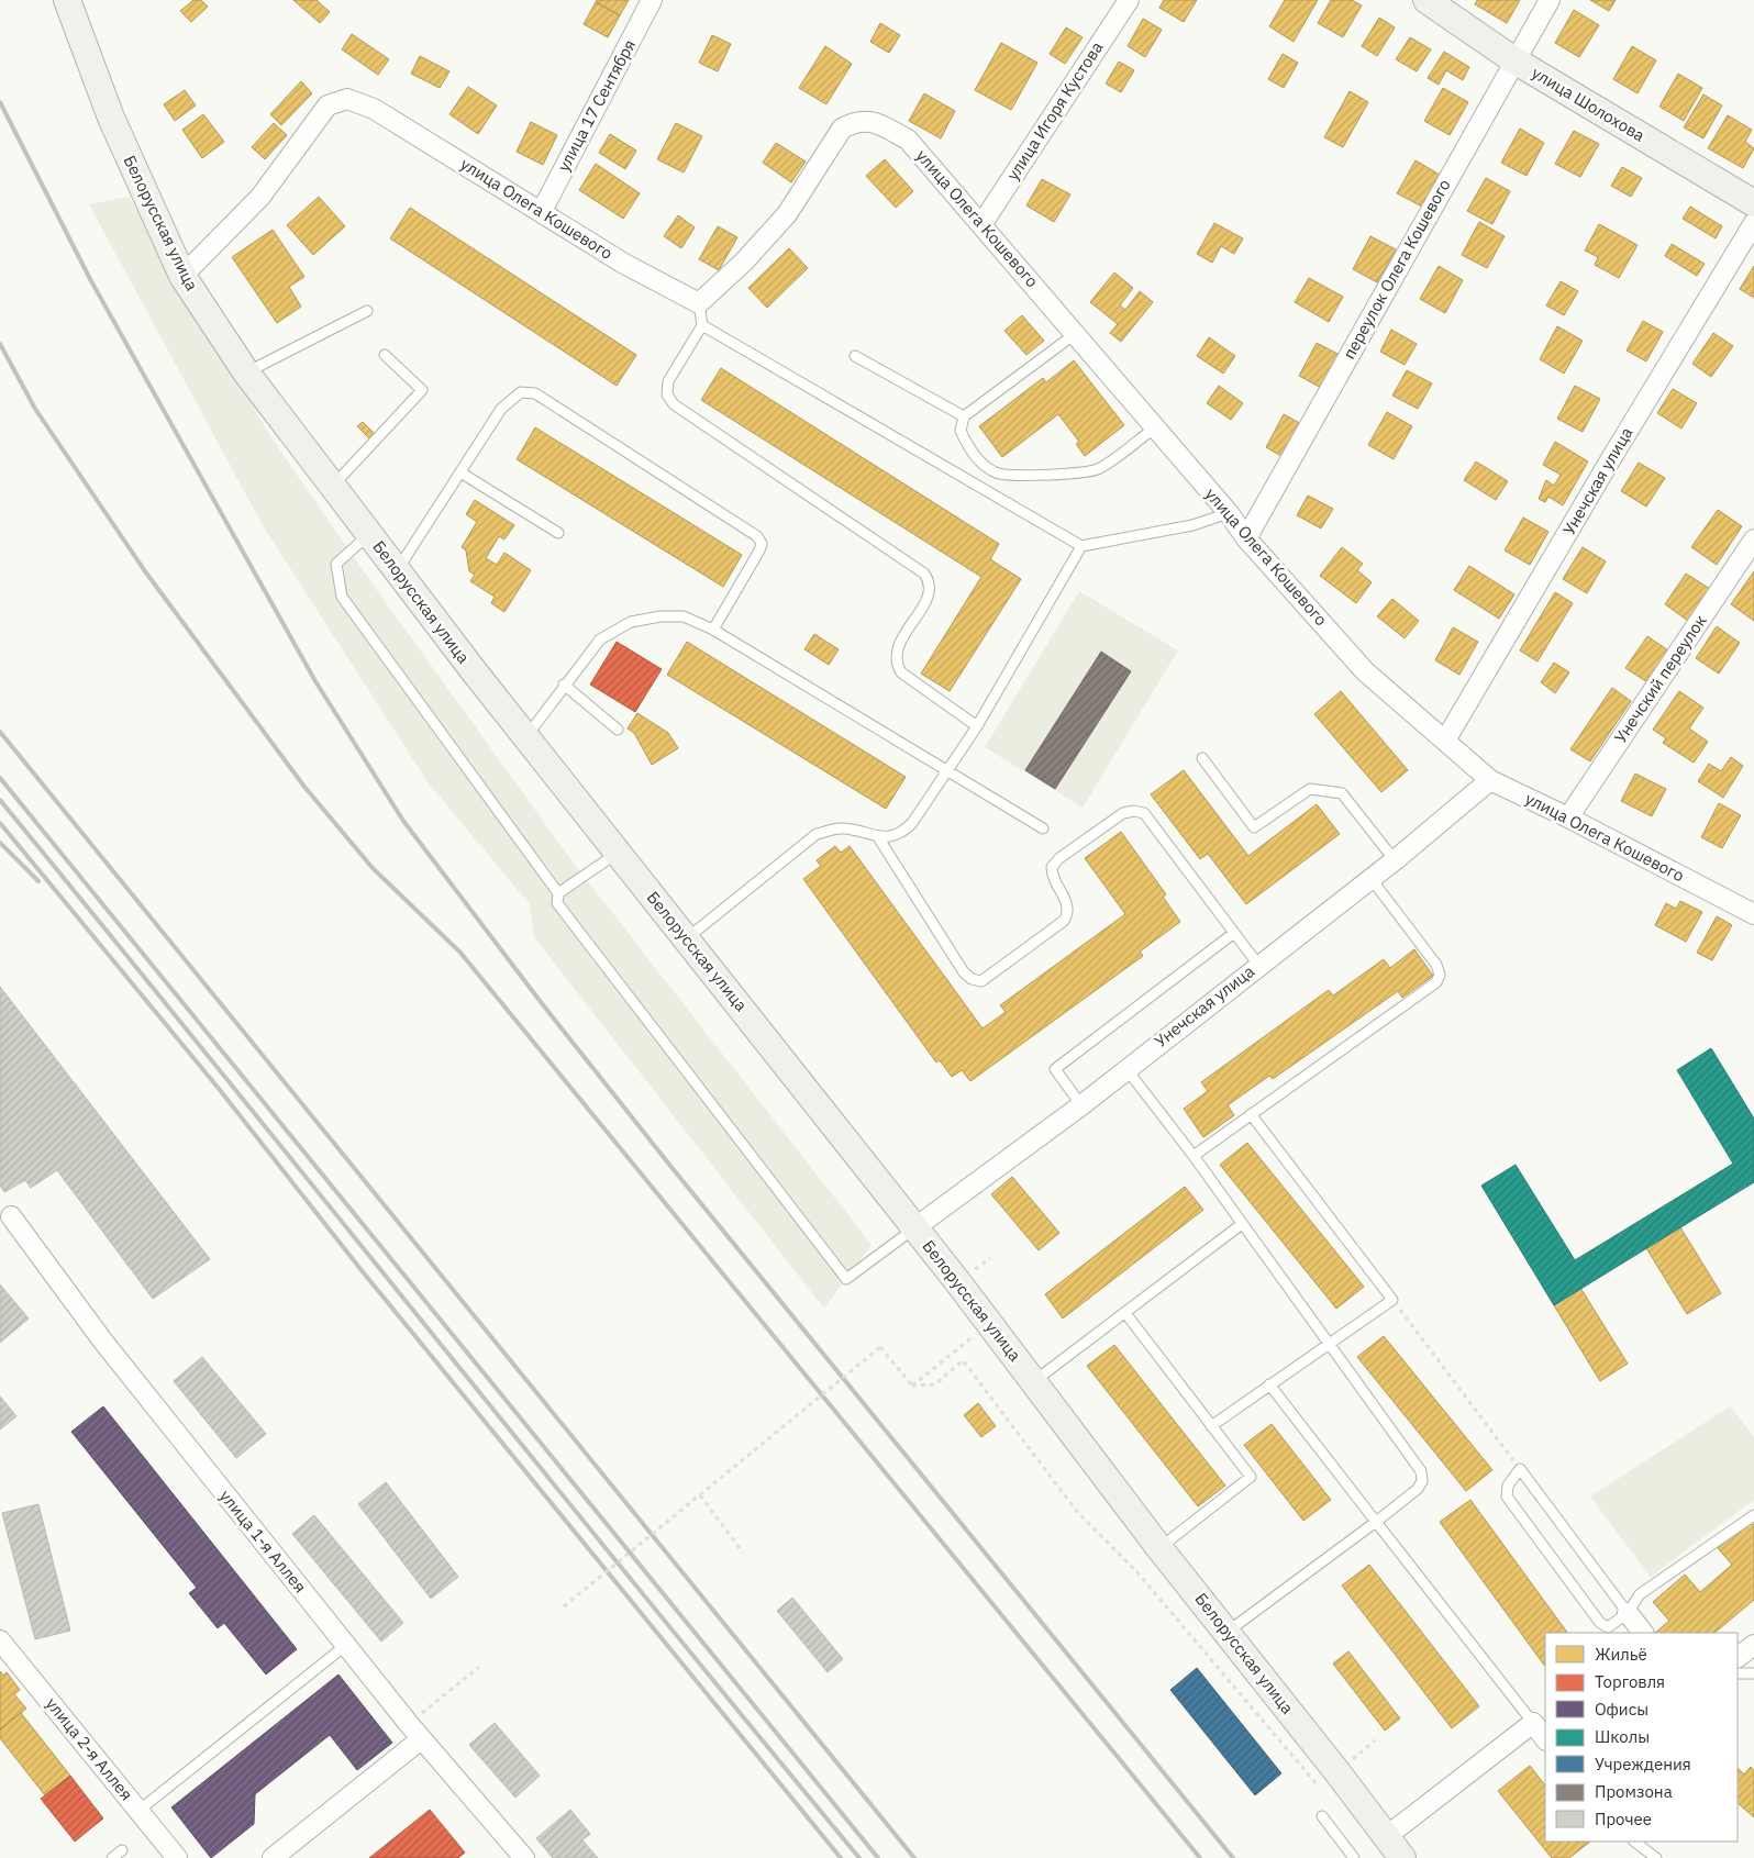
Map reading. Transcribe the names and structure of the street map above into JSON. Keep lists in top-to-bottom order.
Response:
{
  "streets": {
    "main road": ["улица Шолохова", "Белорусская улица"],
    "street": [
      "улица 17 Сентября",
      "улица Игоря Кустова",
      "улица Олега Кошевого",
      "переулок Олега Кошевого",
      "Унечская улица",
      "Унечский переулок",
      "улица 1-я Аллея",
      "улица 2-я Аллея"
    ]
  },
  "crossings": [
    ["улица Шолохова", "переулок Олега Кошевого"],
    ["улица 17 Сентября", "улица Олега Кошевого"],
    ["улица Игоря Кустова", "улица Олега Кошевого"],
    ["улица Олега Кошевого", "Белорусская улица"],
    ["улица Олега Кошевого", "переулок Олега Кошевого"],
    ["улица Олега Кошевого", "Унечская улица"],
    ["улица Олега Кошевого", "Унечский переулок"],
    ["Белорусская улица", "Унечская улица"]
  ],
  "legend": [
    "Жильё",
    "Торговля",
    "Офисы",
    "Школы",
    "Учреждения",
    "Промзона",
    "Прочее"
  ]
}
